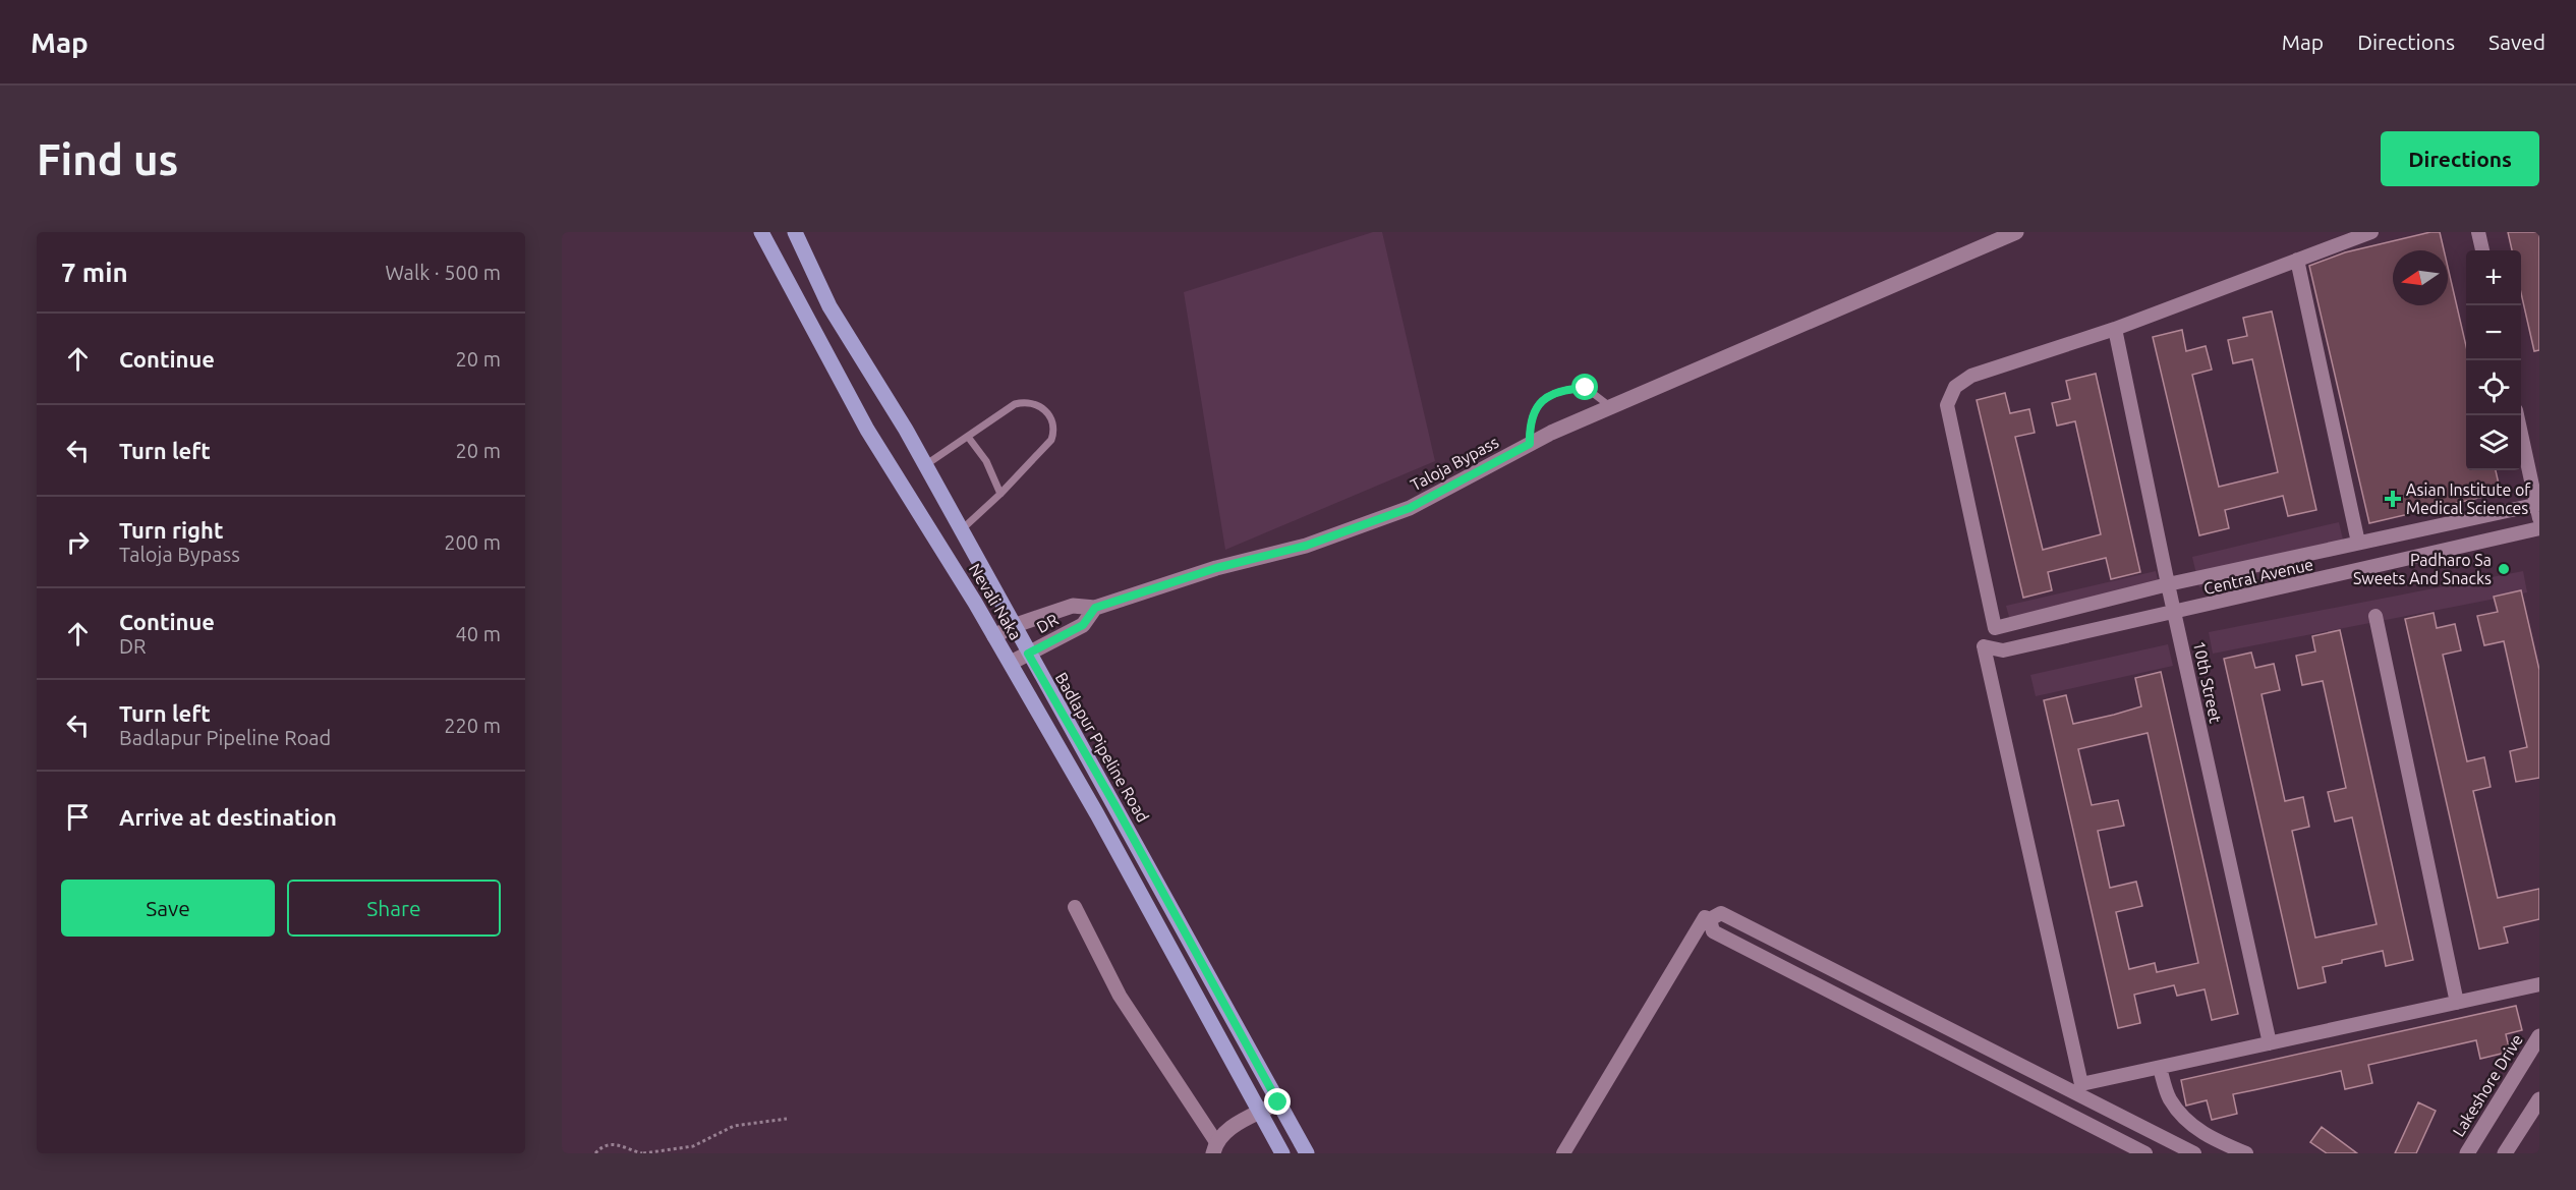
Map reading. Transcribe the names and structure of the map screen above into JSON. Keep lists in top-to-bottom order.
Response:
{
  "streets": {
    "main road": [
      "Taloja Bypass",
      "Nevali Naka",
      "DR",
      "Badlapur Pipeline Road",
      "Lakeshore Drive"
    ],
    "street": ["Central Avenue", "10th Street"]
  },
  "crossings": [
    ["Taloja Bypass", "Nevali Naka"],
    ["Taloja Bypass", "DR"],
    ["Taloja Bypass", "Badlapur Pipeline Road"],
    ["Central Avenue", "10th Street"],
    ["Nevali Naka", "DR"],
    ["DR", "Badlapur Pipeline Road"]
  ],
  "places": {
    "health": ["Asian Institute of Medical Sciences"],
    "other": ["Padharo Sa Sweets And Snacks"]
  },
  "north": "left",
  "page": {
    "header": "Map",
    "nav": ["Map", "Directions", "Saved"],
    "buttons": [
      "Directions",
      ["Save", "Share"]
    ],
    "title": "Find us",
    "heading": ["7 min", "Walk · 500 m"],
    "map_buttons": ["+", "−"],
    "list": [
      ["Continue", "20 m"],
      ["Turn left", "20 m"],
      ["Turn right", "Taloja Bypass", "200 m"],
      ["Continue", "DR", "40 m"],
      ["Turn left", "Badlapur Pipeline Road", "220 m"],
      "Arrive at destination"
    ]
  }
}
